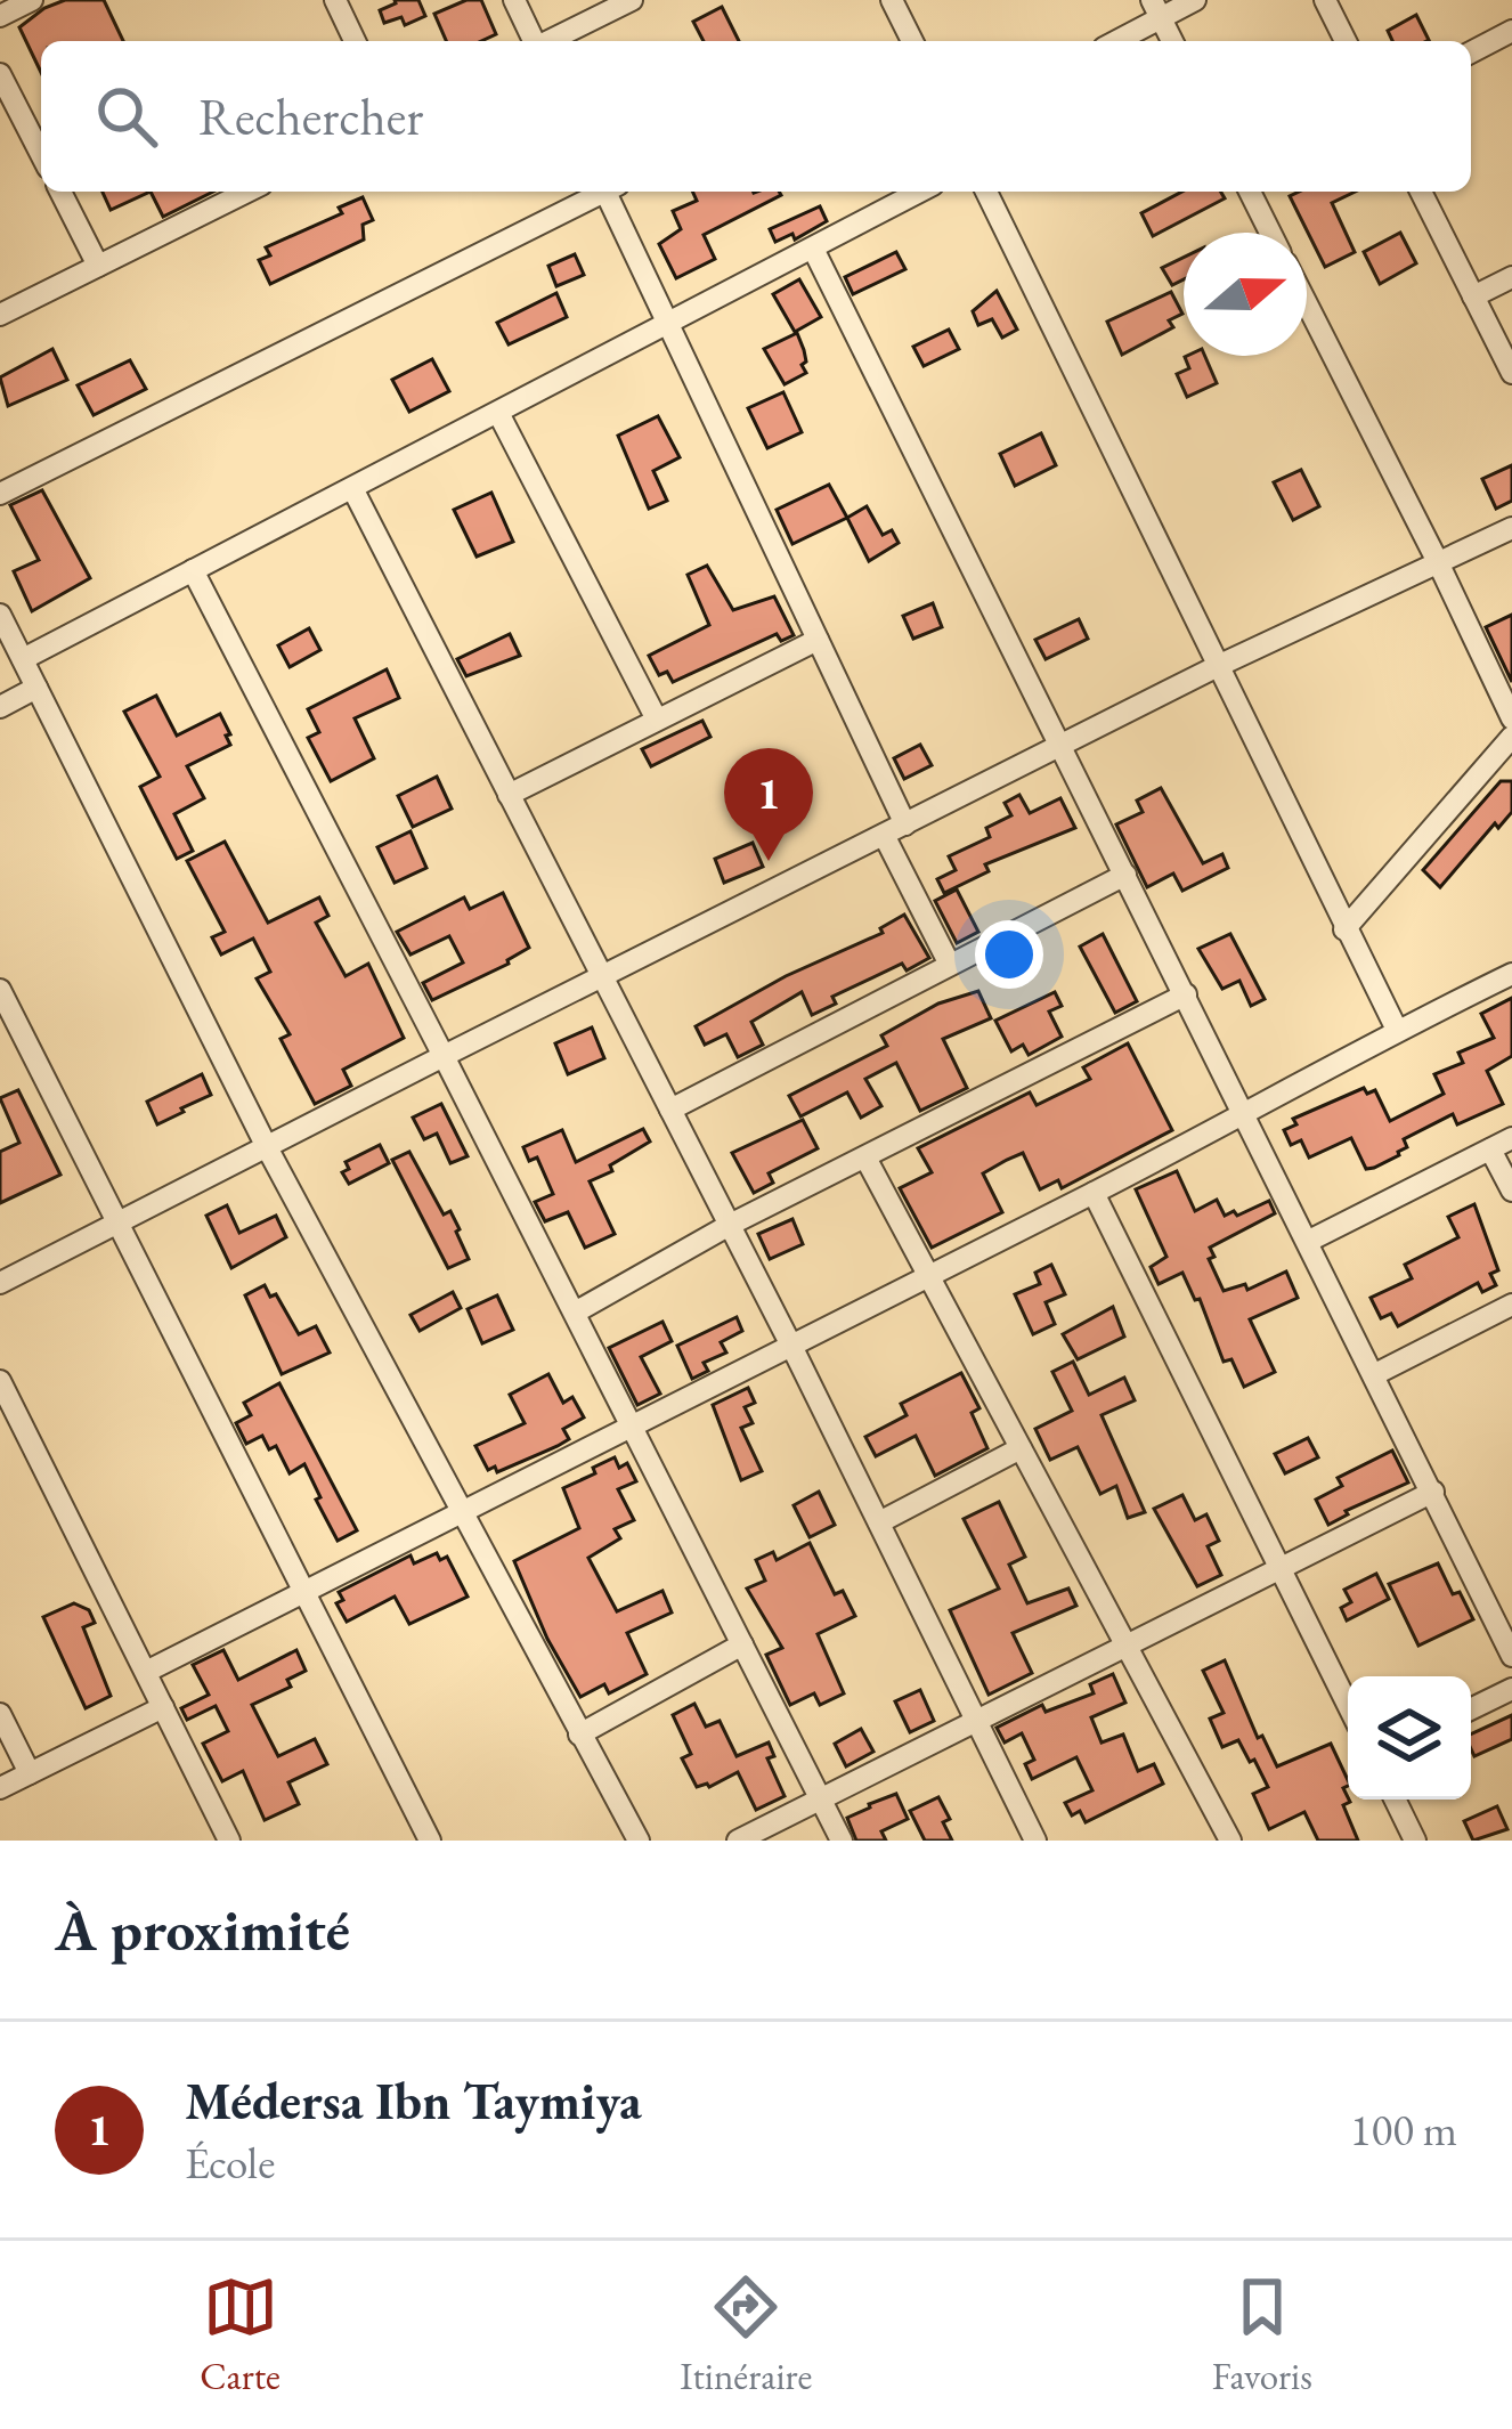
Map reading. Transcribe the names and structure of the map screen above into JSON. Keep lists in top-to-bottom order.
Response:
{
  "north": "right",
  "page": {
    "search": "Rechercher",
    "pins": "1",
    "heading": "À proximité",
    "list": [
      {
        "mark": "1",
        "name": "Médersa Ibn Taymiya",
        "note": "École",
        "value": "100 m"
      }
    ],
    "nav": ["Carte", "Itinéraire", "Favoris"]
  }
}
